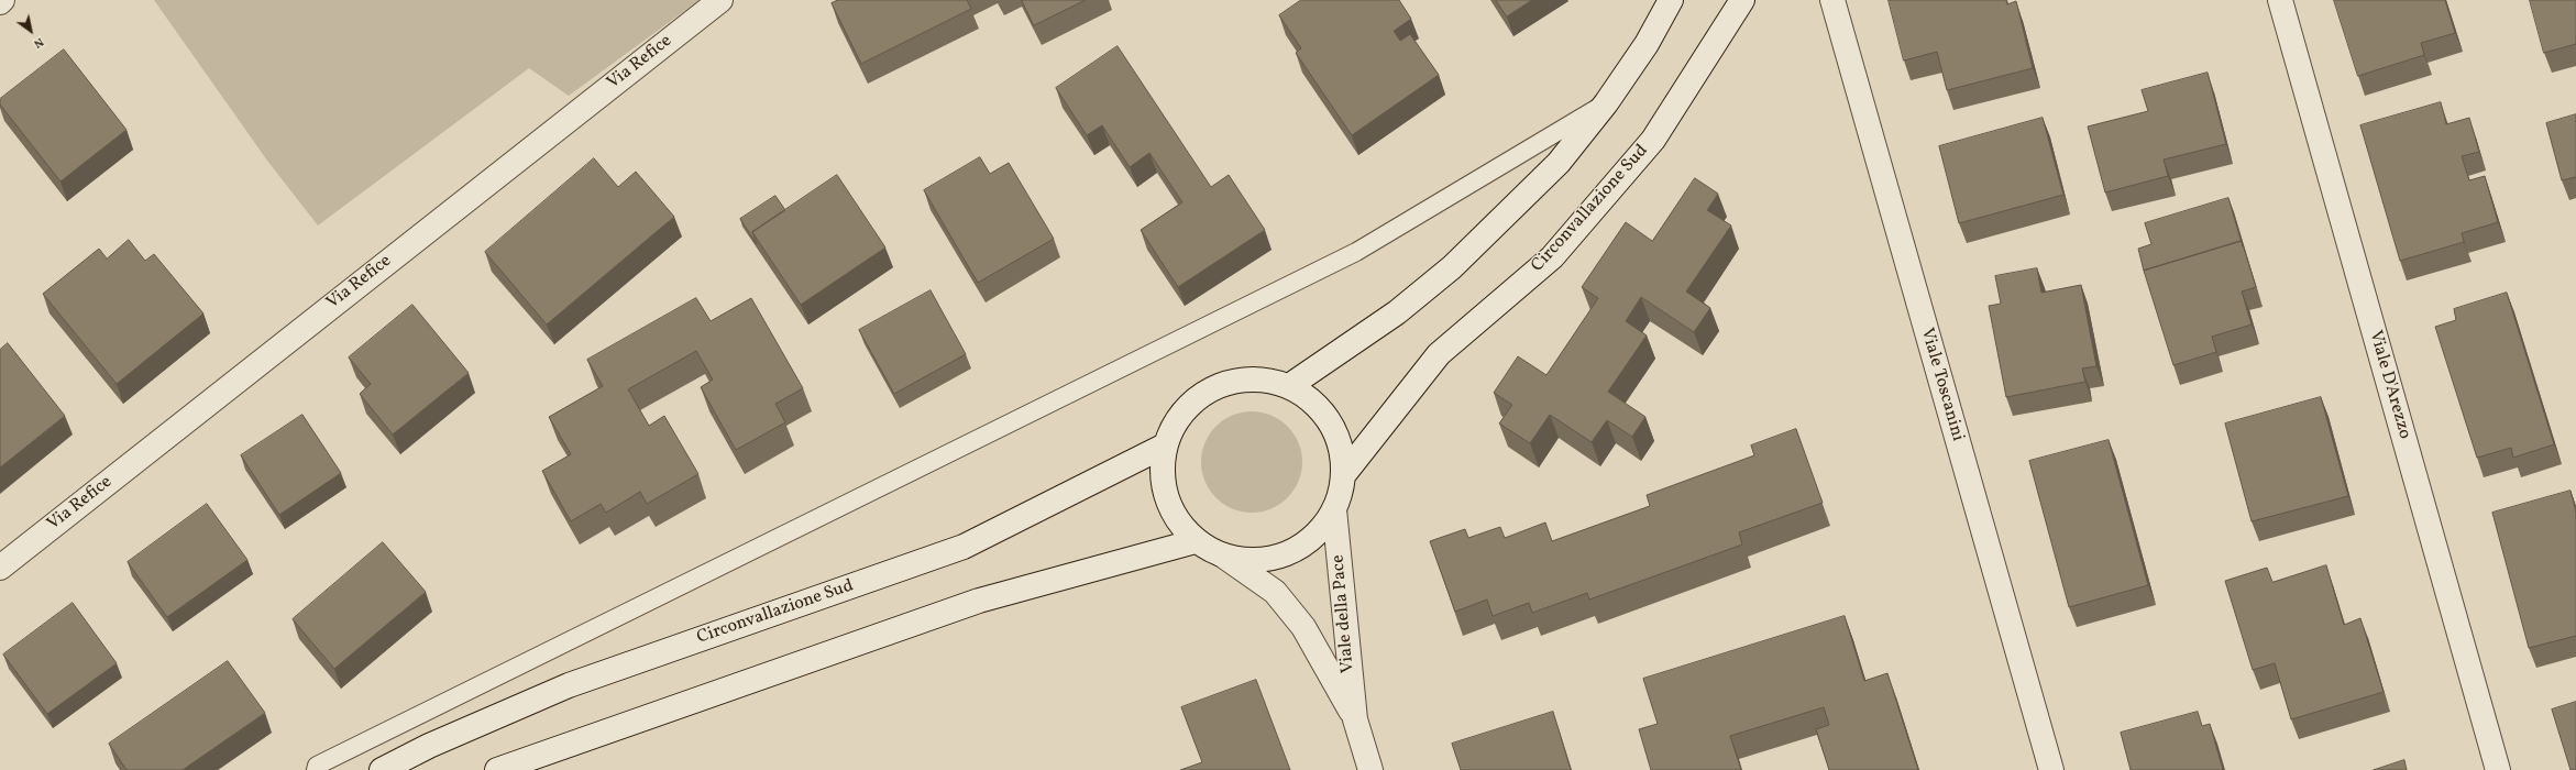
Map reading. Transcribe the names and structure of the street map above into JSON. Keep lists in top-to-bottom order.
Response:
{
  "streets": {
    "main road": [
      "Via Refice",
      "Circonvallazione Sud",
      "Viale Toscanini",
      "Viale D'Arezzo",
      "Viale della Pace"
    ]
  },
  "crossings": [
    ["Circonvallazione Sud", "Viale della Pace"]
  ],
  "north": "bottom right"
}
